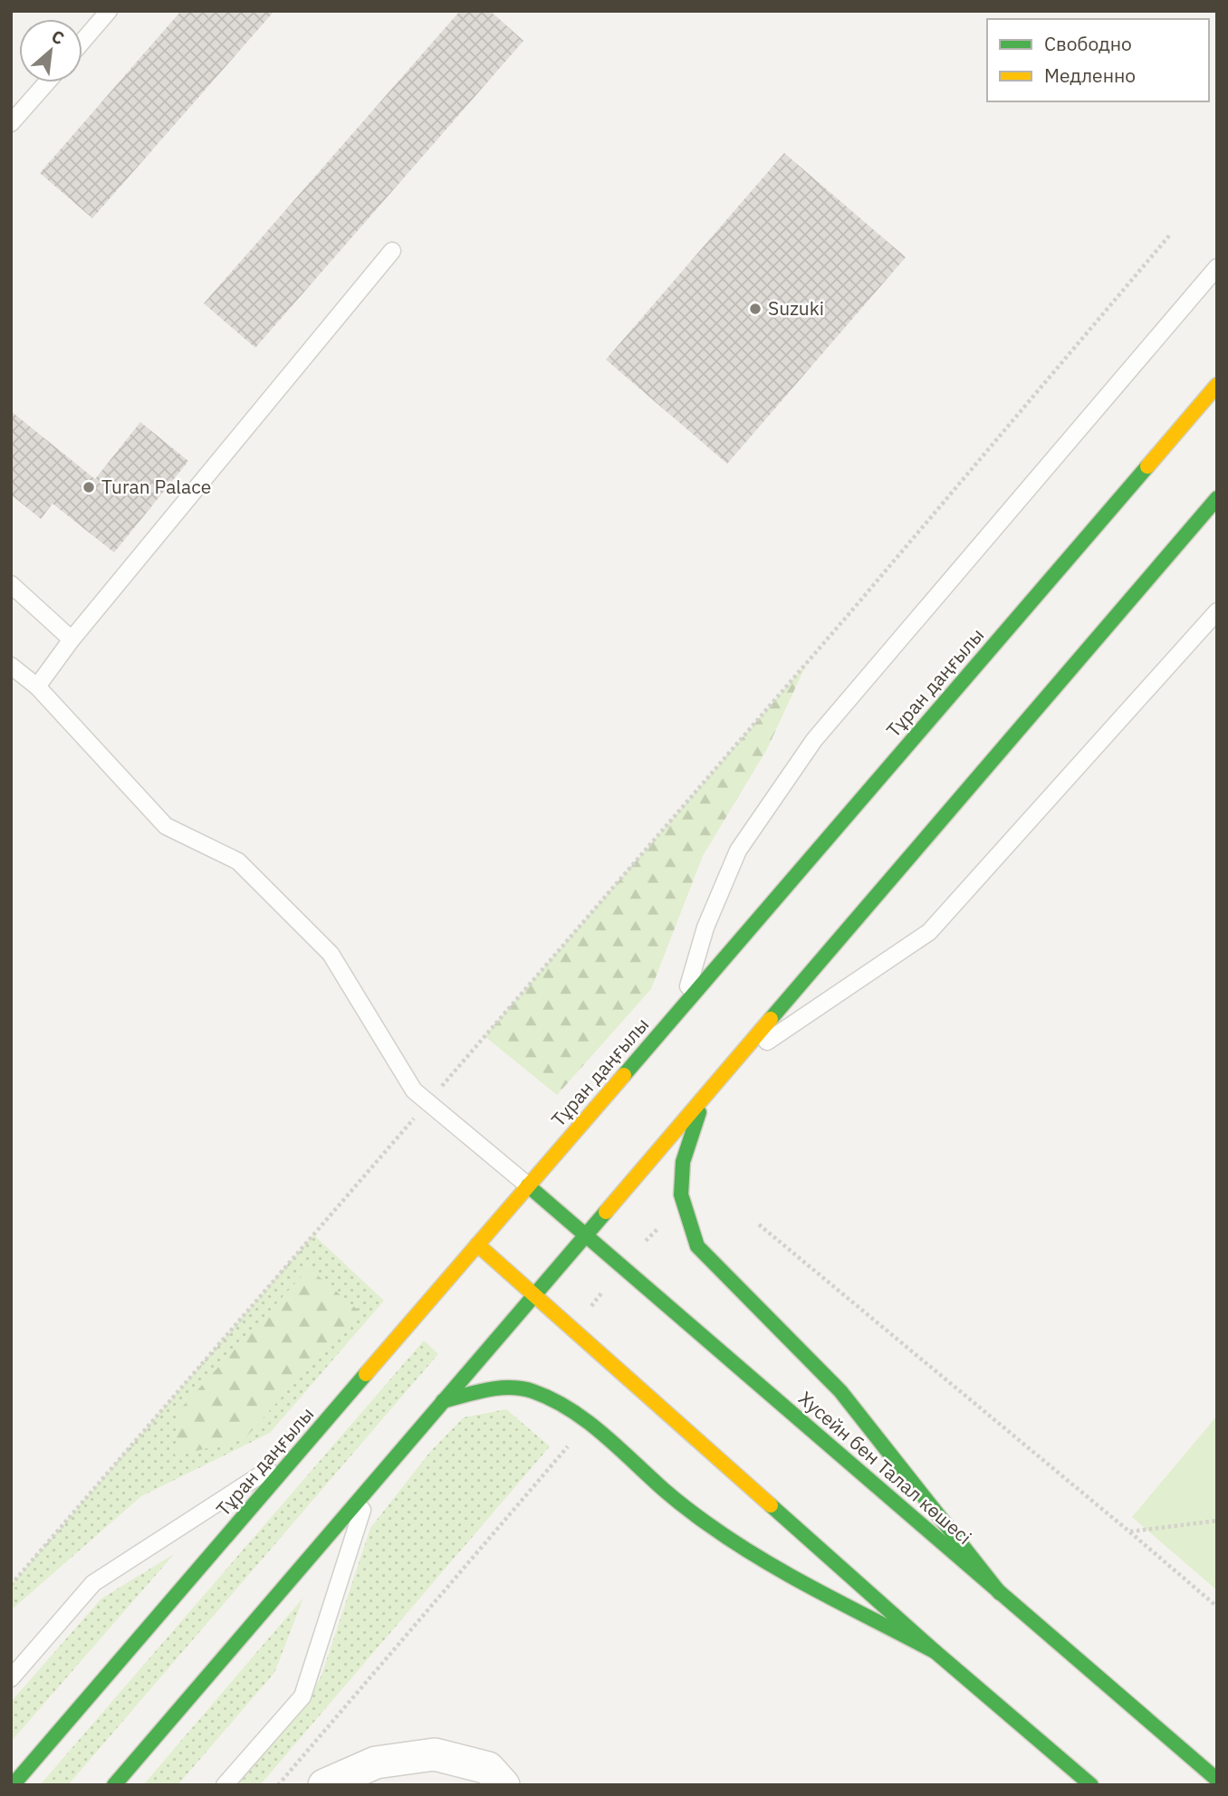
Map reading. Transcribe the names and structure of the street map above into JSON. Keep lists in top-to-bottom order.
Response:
{
  "streets": {
    "main road": ["Тұран даңғылы", "Хусейн бен Талал көшесі"]
  },
  "crossings": [
    ["Тұран даңғылы", "Хусейн бен Талал көшесі"]
  ],
  "places": ["Suzuki", "Turan Palace"],
  "legend": ["Свободно", "Медленно"],
  "north": "top right"
}
